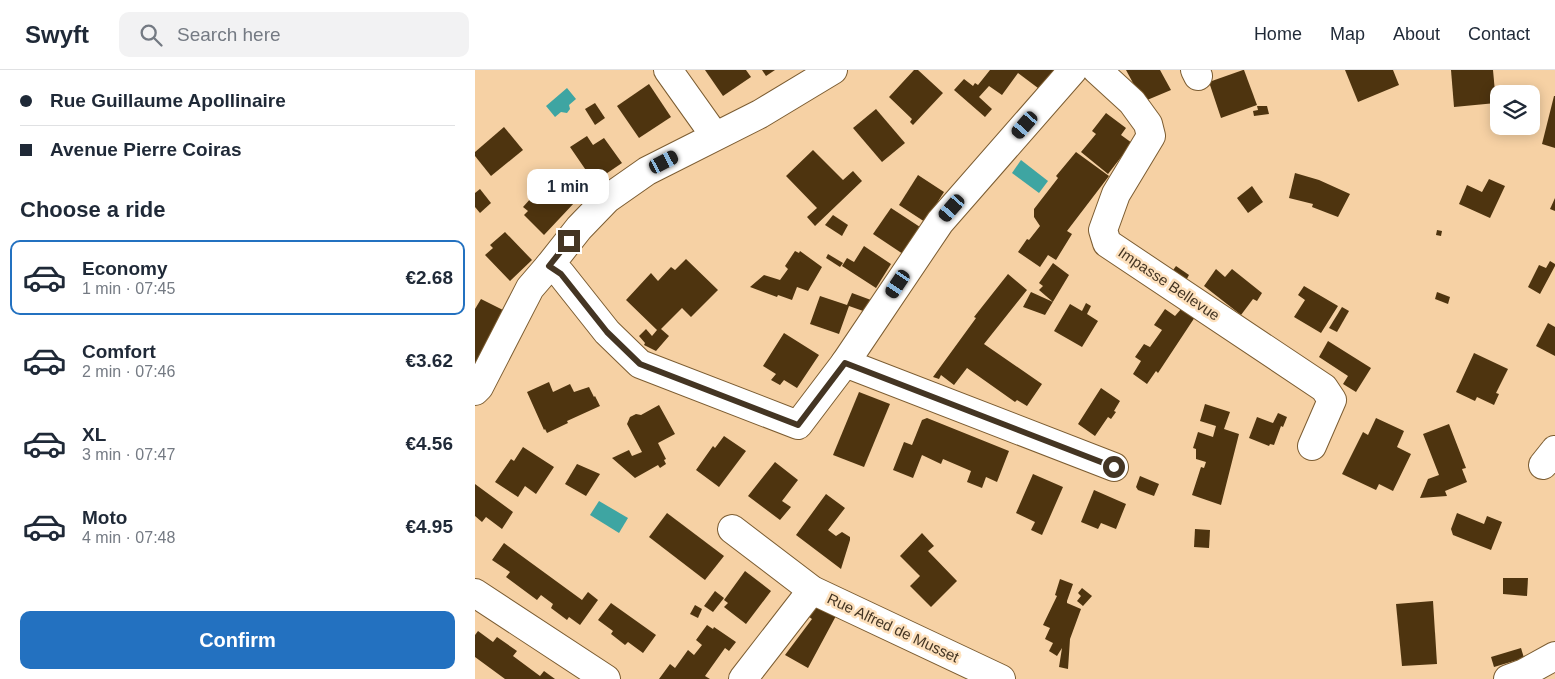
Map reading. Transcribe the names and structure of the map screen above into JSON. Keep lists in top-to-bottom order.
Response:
{
  "streets": {
    "street": ["Impasse Bellevue", "Rue Alfred de Musset"]
  },
  "page": {
    "header": "Swyft",
    "search": "Search here",
    "nav": [
      "Home",
      "Map",
      "About",
      "Contact"
    ],
    "banner": ["Rue Guillaume Apollinaire", "Avenue Pierre Coiras"],
    "bubble": "1 min",
    "heading": "Choose a ride",
    "list": [
      {
        "name": "Economy",
        "note": "1 min · 07:45",
        "value": "€2.68"
      },
      {
        "name": "Comfort",
        "note": "2 min · 07:46",
        "value": "€3.62"
      },
      {
        "name": "XL",
        "note": "3 min · 07:47",
        "value": "€4.56"
      },
      {
        "name": "Moto",
        "note": "4 min · 07:48",
        "value": "€4.95"
      }
    ],
    "buttons": "Confirm"
  }
}
